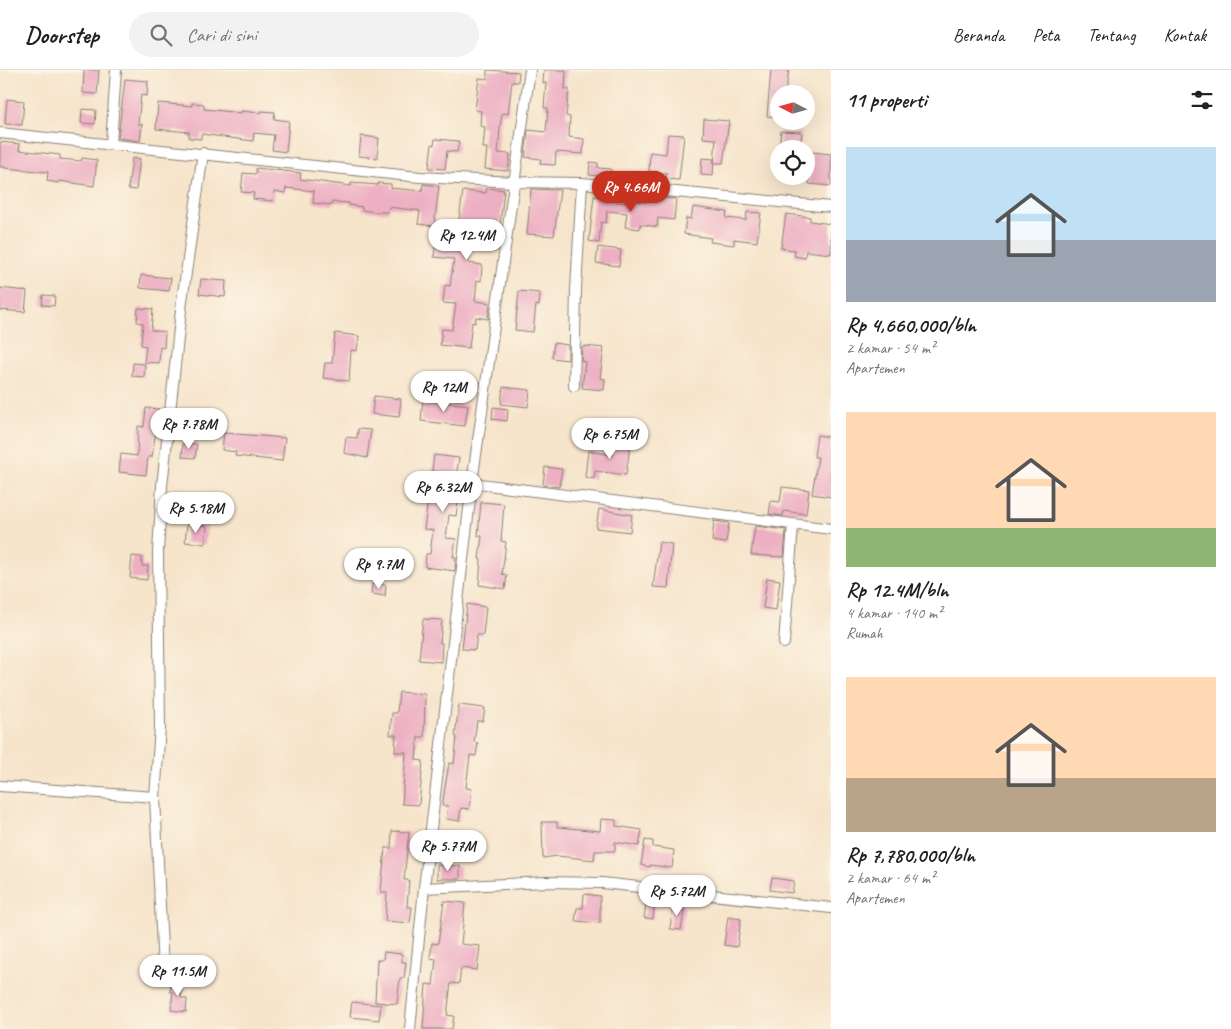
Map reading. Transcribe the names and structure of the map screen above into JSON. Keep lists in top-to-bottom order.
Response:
{
  "north": "left",
  "page": {
    "header": "Doorstep",
    "search": "Cari di sini",
    "nav": [
      "Beranda",
      "Peta",
      "Tentang",
      "Kontak"
    ],
    "heading": "11 properti",
    "list": [
      {
        "name": "Rp 4,660,000/bln",
        "note": "2 kamar · 54 m² · Apartemen"
      },
      {
        "name": "Rp 12.4M/bln",
        "note": "4 kamar · 140 m² · Rumah"
      },
      {
        "name": "Rp 7,780,000/bln",
        "note": "2 kamar · 64 m² · Apartemen"
      }
    ],
    "price": [
      "Rp 4.66M",
      "Rp 12.4M",
      "Rp 12M",
      "Rp 7.78M",
      "Rp 6.75M",
      "Rp 6.32M",
      "Rp 5.18M",
      "Rp 9.7M",
      "Rp 5.77M",
      "Rp 5.72M",
      "Rp 11.5M"
    ]
  }
}
